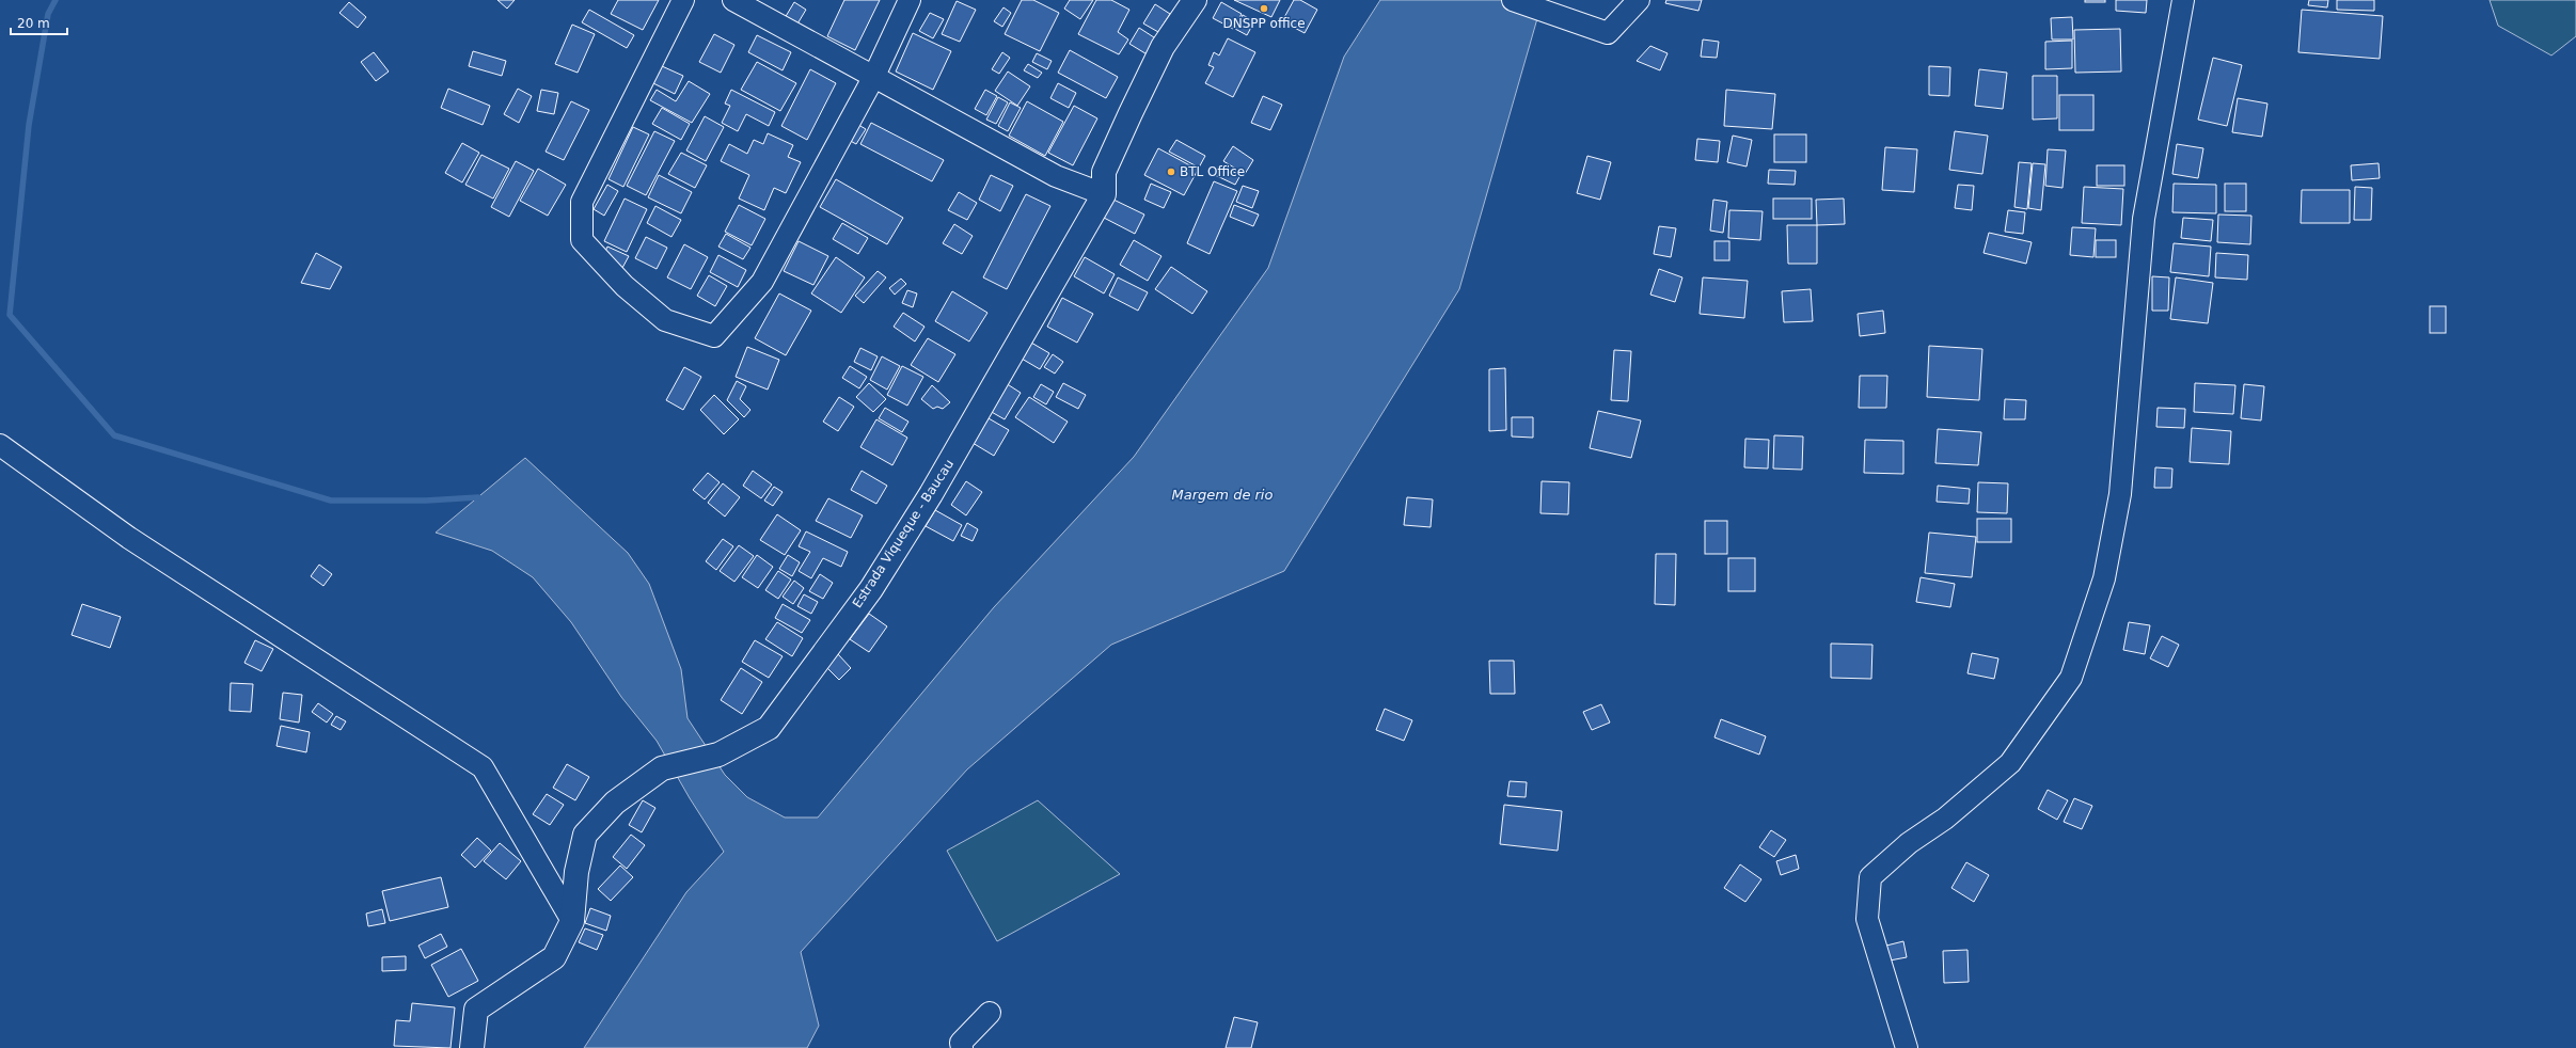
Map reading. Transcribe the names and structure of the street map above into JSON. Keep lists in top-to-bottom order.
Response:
{
  "streets": {
    "main road": ["Estrada Viqueque - Baucau"]
  },
  "water": ["Margem de rio"],
  "places": ["DNSPP office", "BTL Office"],
  "scale_bar": "20 m"
}
